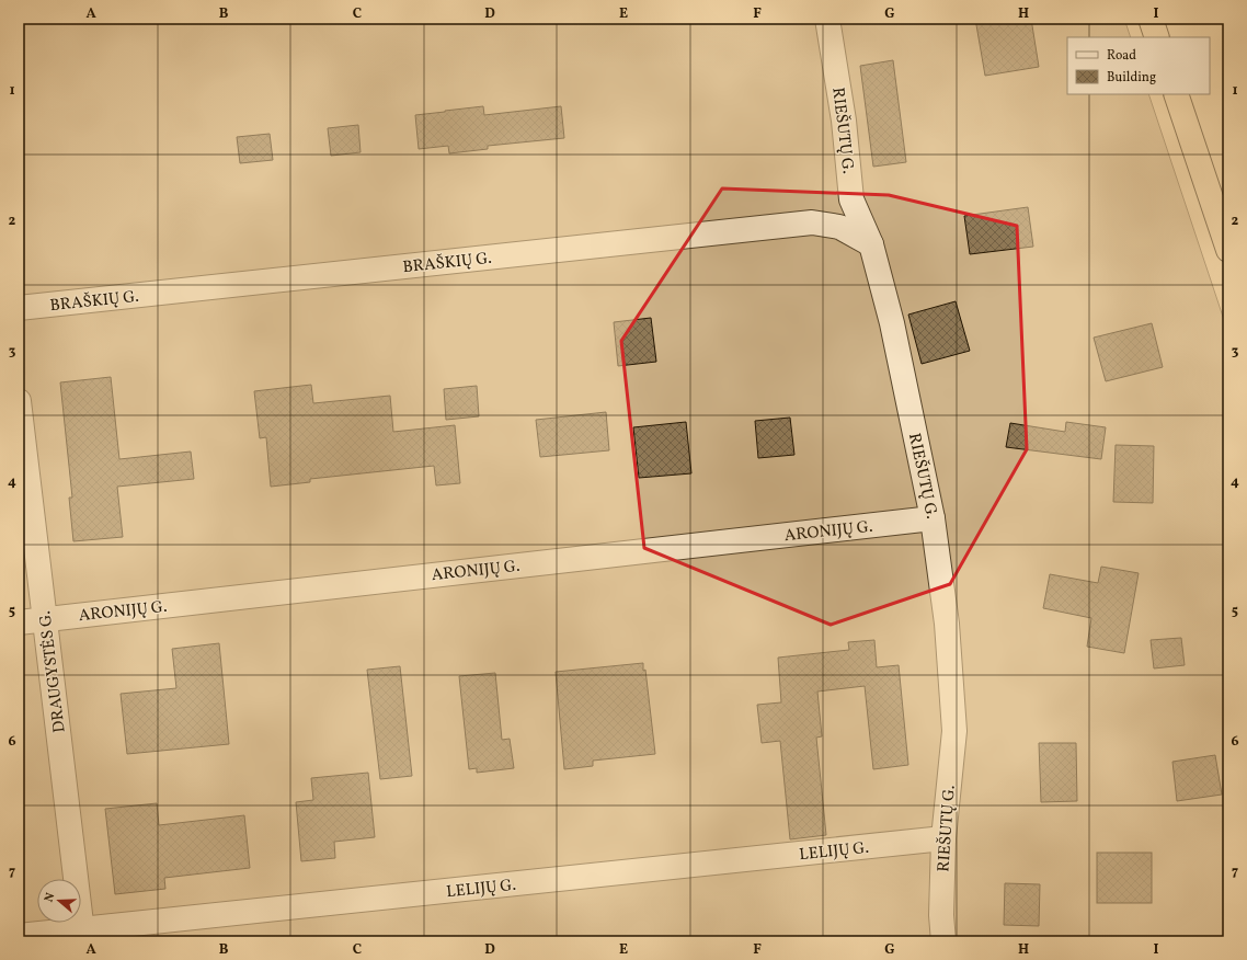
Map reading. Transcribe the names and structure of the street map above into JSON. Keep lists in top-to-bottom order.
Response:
{
  "streets": {
    "street": [
      "RIEŠUTŲ G.",
      "BRAŠKIŲ G.",
      "ARONIJŲ G.",
      "DRAUGYSTĖS G.",
      "LELIJŲ G."
    ]
  },
  "crossings": [
    ["RIEŠUTŲ G.", "BRAŠKIŲ G."],
    ["RIEŠUTŲ G.", "ARONIJŲ G."],
    ["RIEŠUTŲ G.", "LELIJŲ G."],
    ["ARONIJŲ G.", "DRAUGYSTĖS G."],
    ["DRAUGYSTĖS G.", "LELIJŲ G."]
  ],
  "legend": ["Road", "Building"],
  "north": "left",
  "grid": {
    "columns": [
      "A",
      "B",
      "C",
      "D",
      "E",
      "F",
      "G",
      "H",
      "I"
    ],
    "rows": [
      "1",
      "2",
      "3",
      "4",
      "5",
      "6",
      "7"
    ]
  }
}
